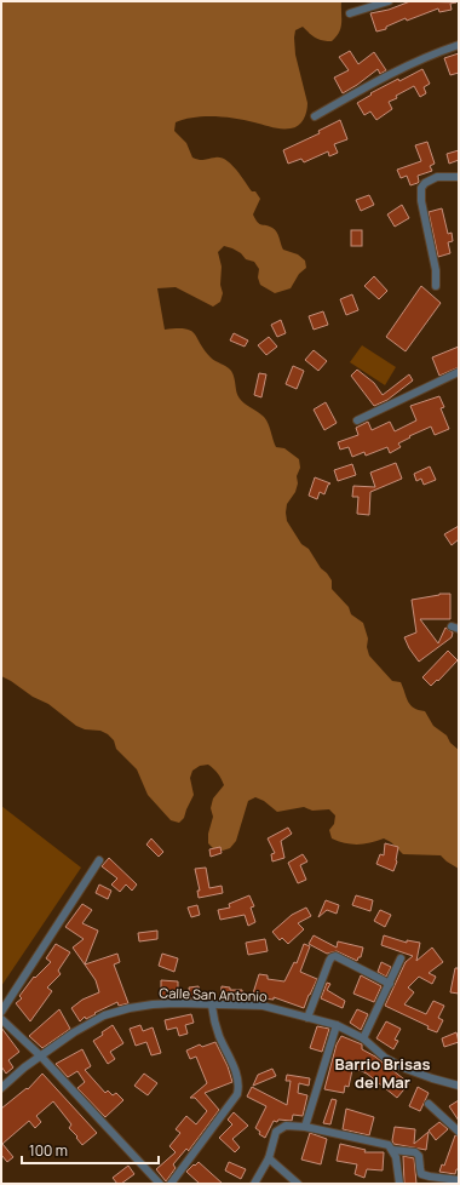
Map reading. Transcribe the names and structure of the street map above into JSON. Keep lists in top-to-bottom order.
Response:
{
  "streets": {
    "street": ["Calle San Antonio"]
  },
  "districts": ["Barrio Brisas del Mar"],
  "scale_bar": "100 m"
}
